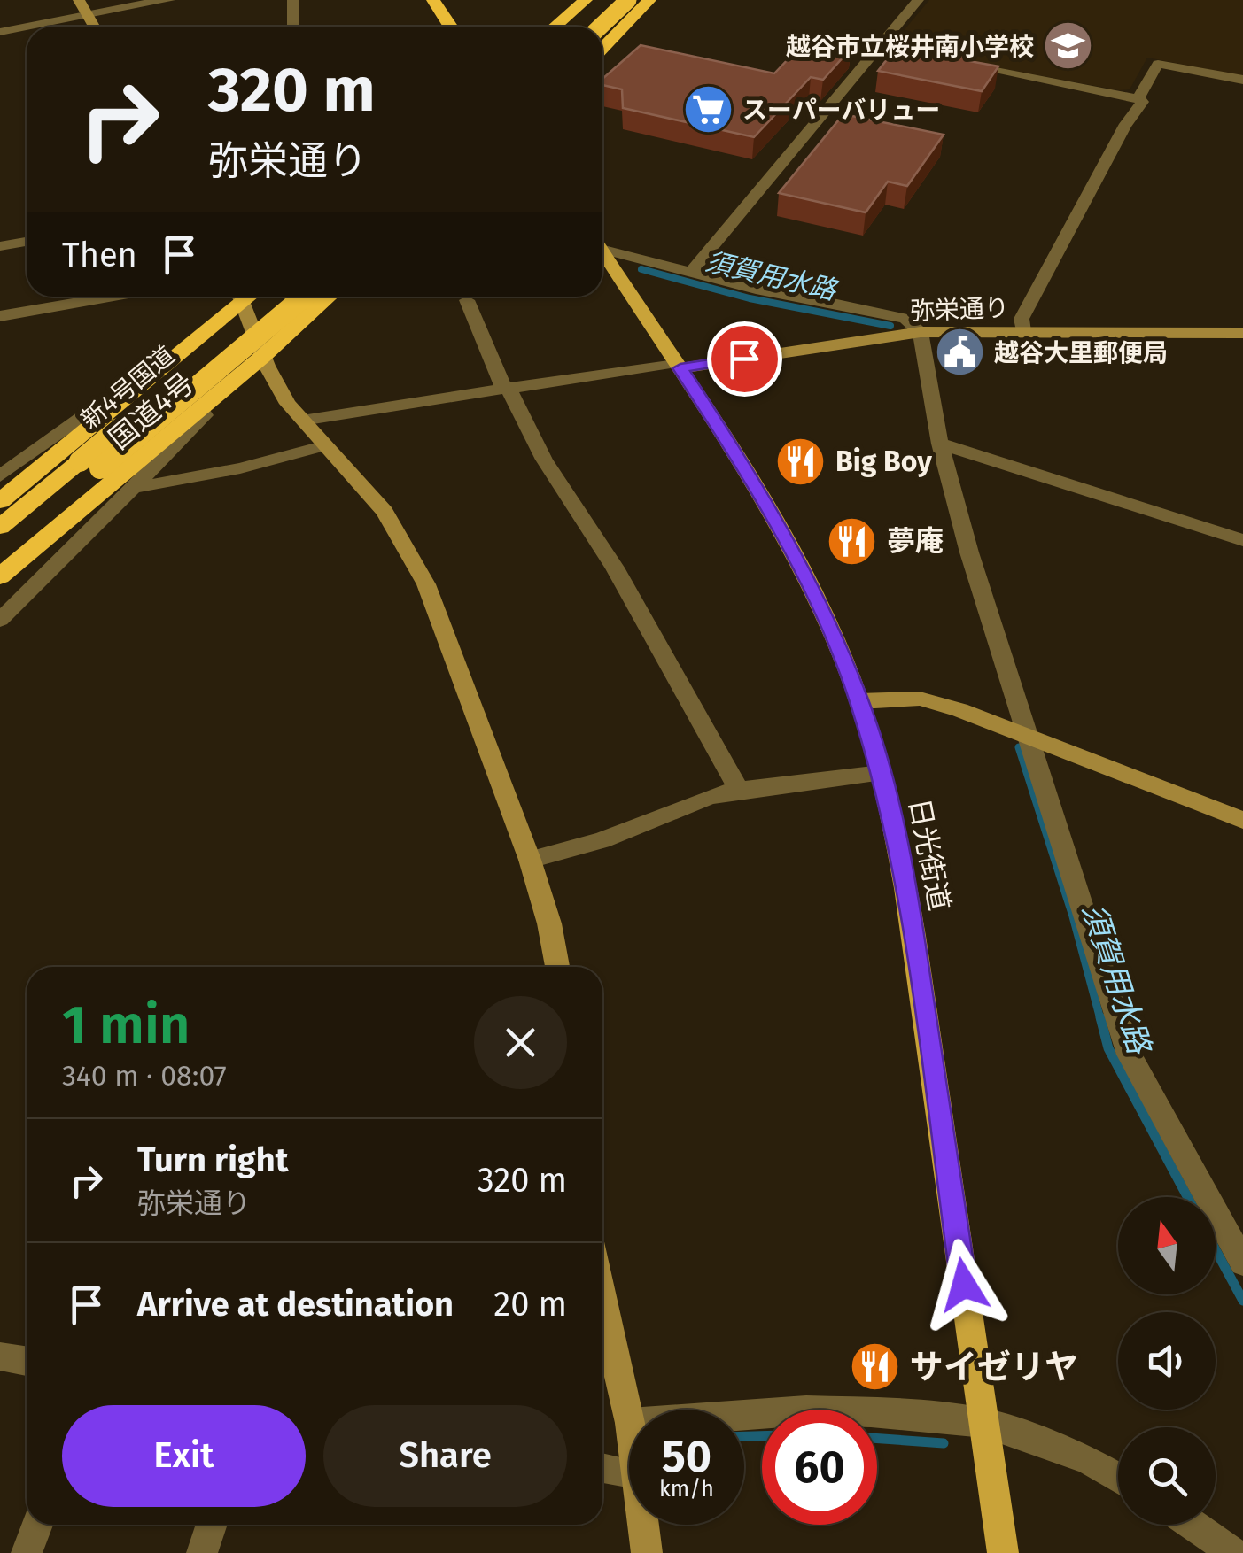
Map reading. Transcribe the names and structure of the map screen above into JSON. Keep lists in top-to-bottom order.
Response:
{
  "streets": {
    "highway": ["新4号国道", "国道4号"],
    "main road": ["日光街道"],
    "street": ["弥栄通り"]
  },
  "crossings": [
    ["弥栄通り", "日光街道"]
  ],
  "water": ["須賀用水路"],
  "places": {
    "school or university": ["越谷市立桜井南小学校"],
    "supermarket": ["スーパーバリュー"],
    "public building": ["越谷大里郵便局"],
    "restaurant": ["Big Boy", "夢庵", "サイゼリヤ"]
  },
  "north": "top",
  "page": {
    "turn": ["320 m", "弥栄通り"],
    "then": "Then",
    "heading": ["1 min", "340 m · 08:07"],
    "list": [
      {
        "name": "Turn right",
        "note": "弥栄通り",
        "value": "320 m"
      },
      {
        "name": "Arrive at destination",
        "value": "20 m"
      }
    ],
    "buttons": ["Exit", "Share"],
    "speed": "50 km/h",
    "limit": "60"
  }
}
